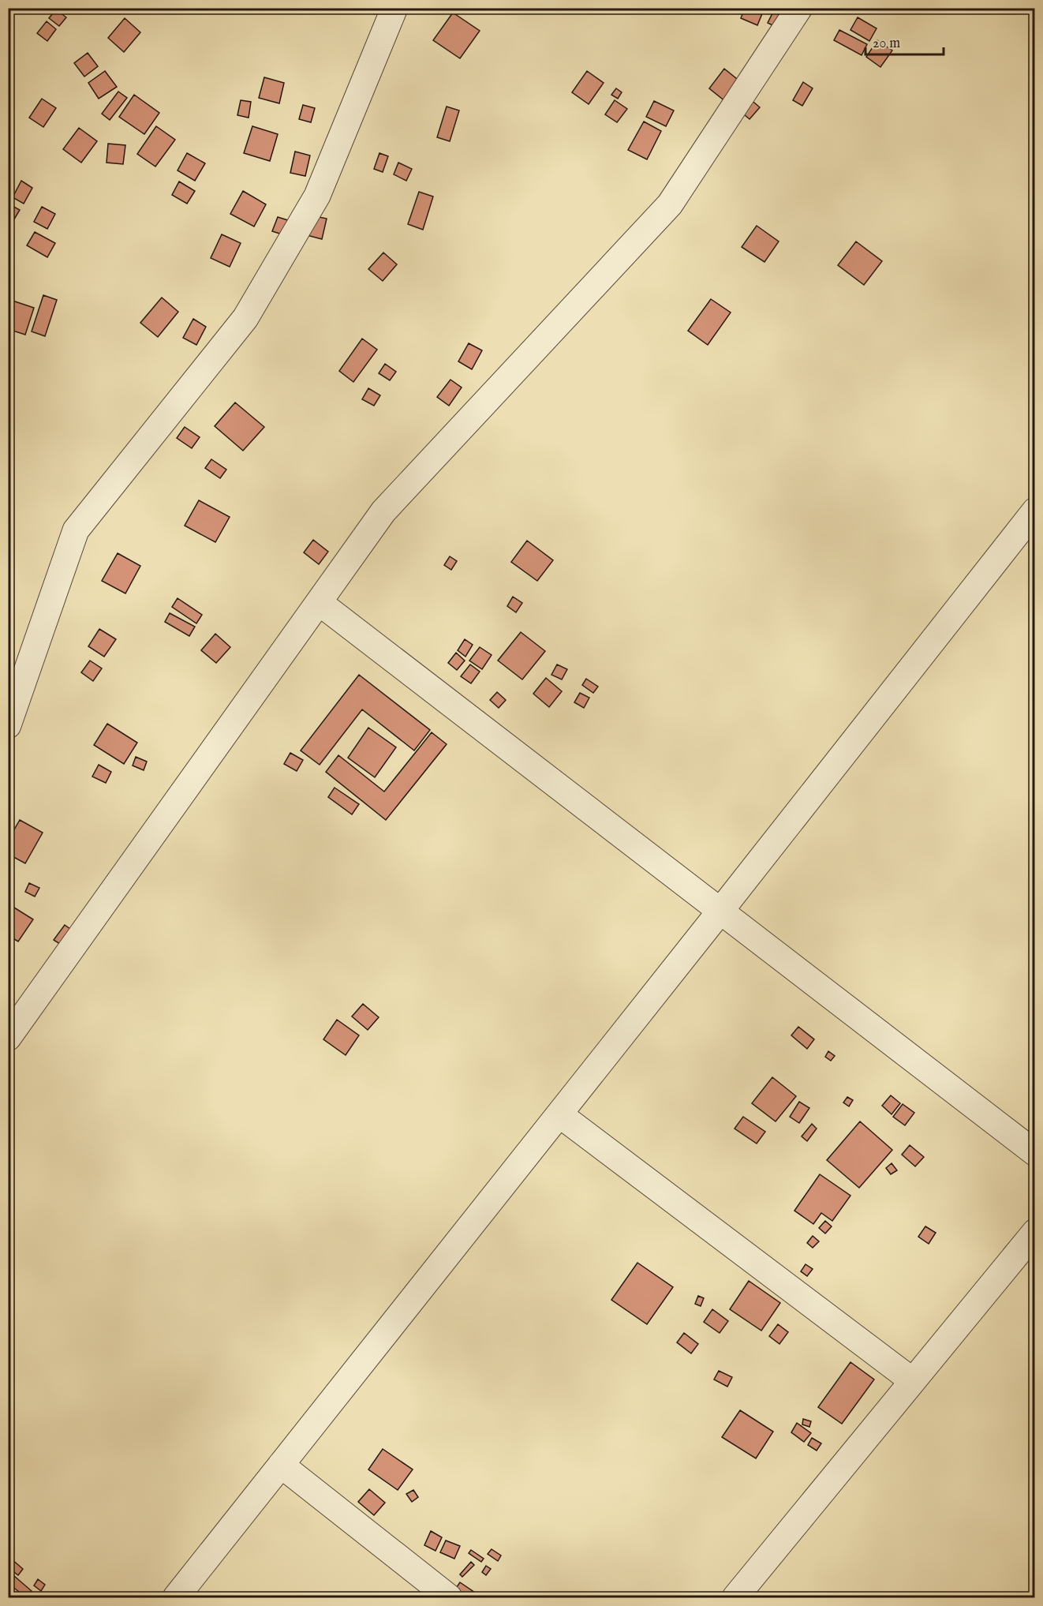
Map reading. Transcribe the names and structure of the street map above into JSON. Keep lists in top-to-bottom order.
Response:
{
  "scale_bar": "20 m"
}
